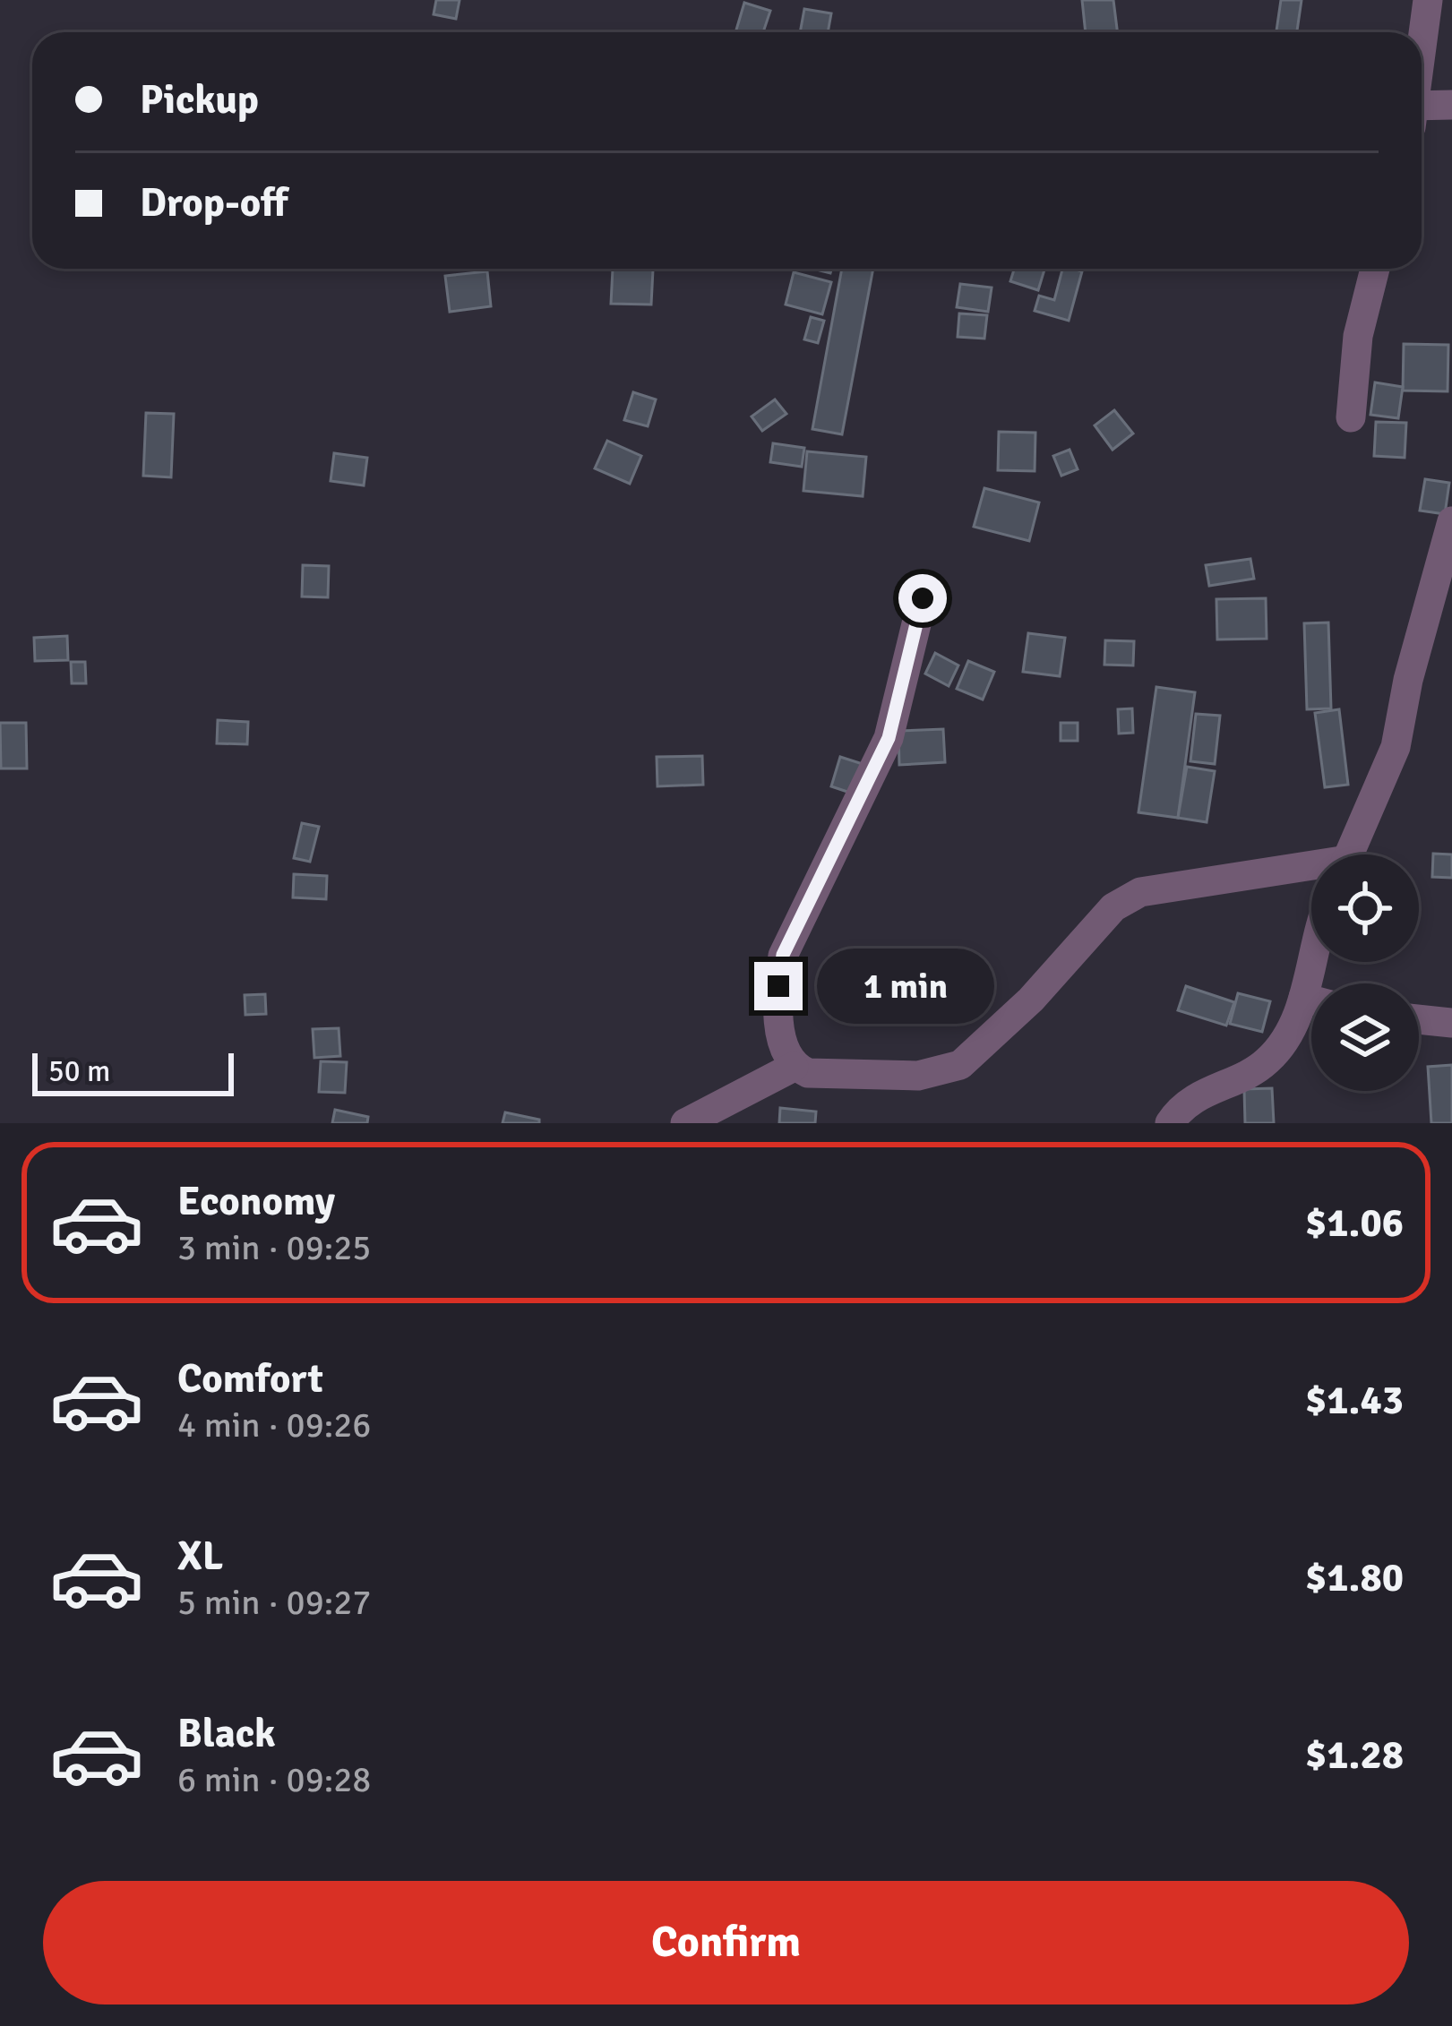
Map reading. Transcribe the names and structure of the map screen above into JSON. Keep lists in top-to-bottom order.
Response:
{
  "scale_bar": "50 m",
  "page": {
    "banner": ["Pickup", "Drop-off"],
    "bubble": "1 min",
    "scale": "50 m",
    "list": [
      {
        "name": "Economy",
        "note": "3 min · 09:25",
        "value": "$1.06"
      },
      {
        "name": "Comfort",
        "note": "4 min · 09:26",
        "value": "$1.43"
      },
      {
        "name": "XL",
        "note": "5 min · 09:27",
        "value": "$1.80"
      },
      {
        "name": "Black",
        "note": "6 min · 09:28",
        "value": "$1.28"
      }
    ],
    "buttons": "Confirm"
  }
}
